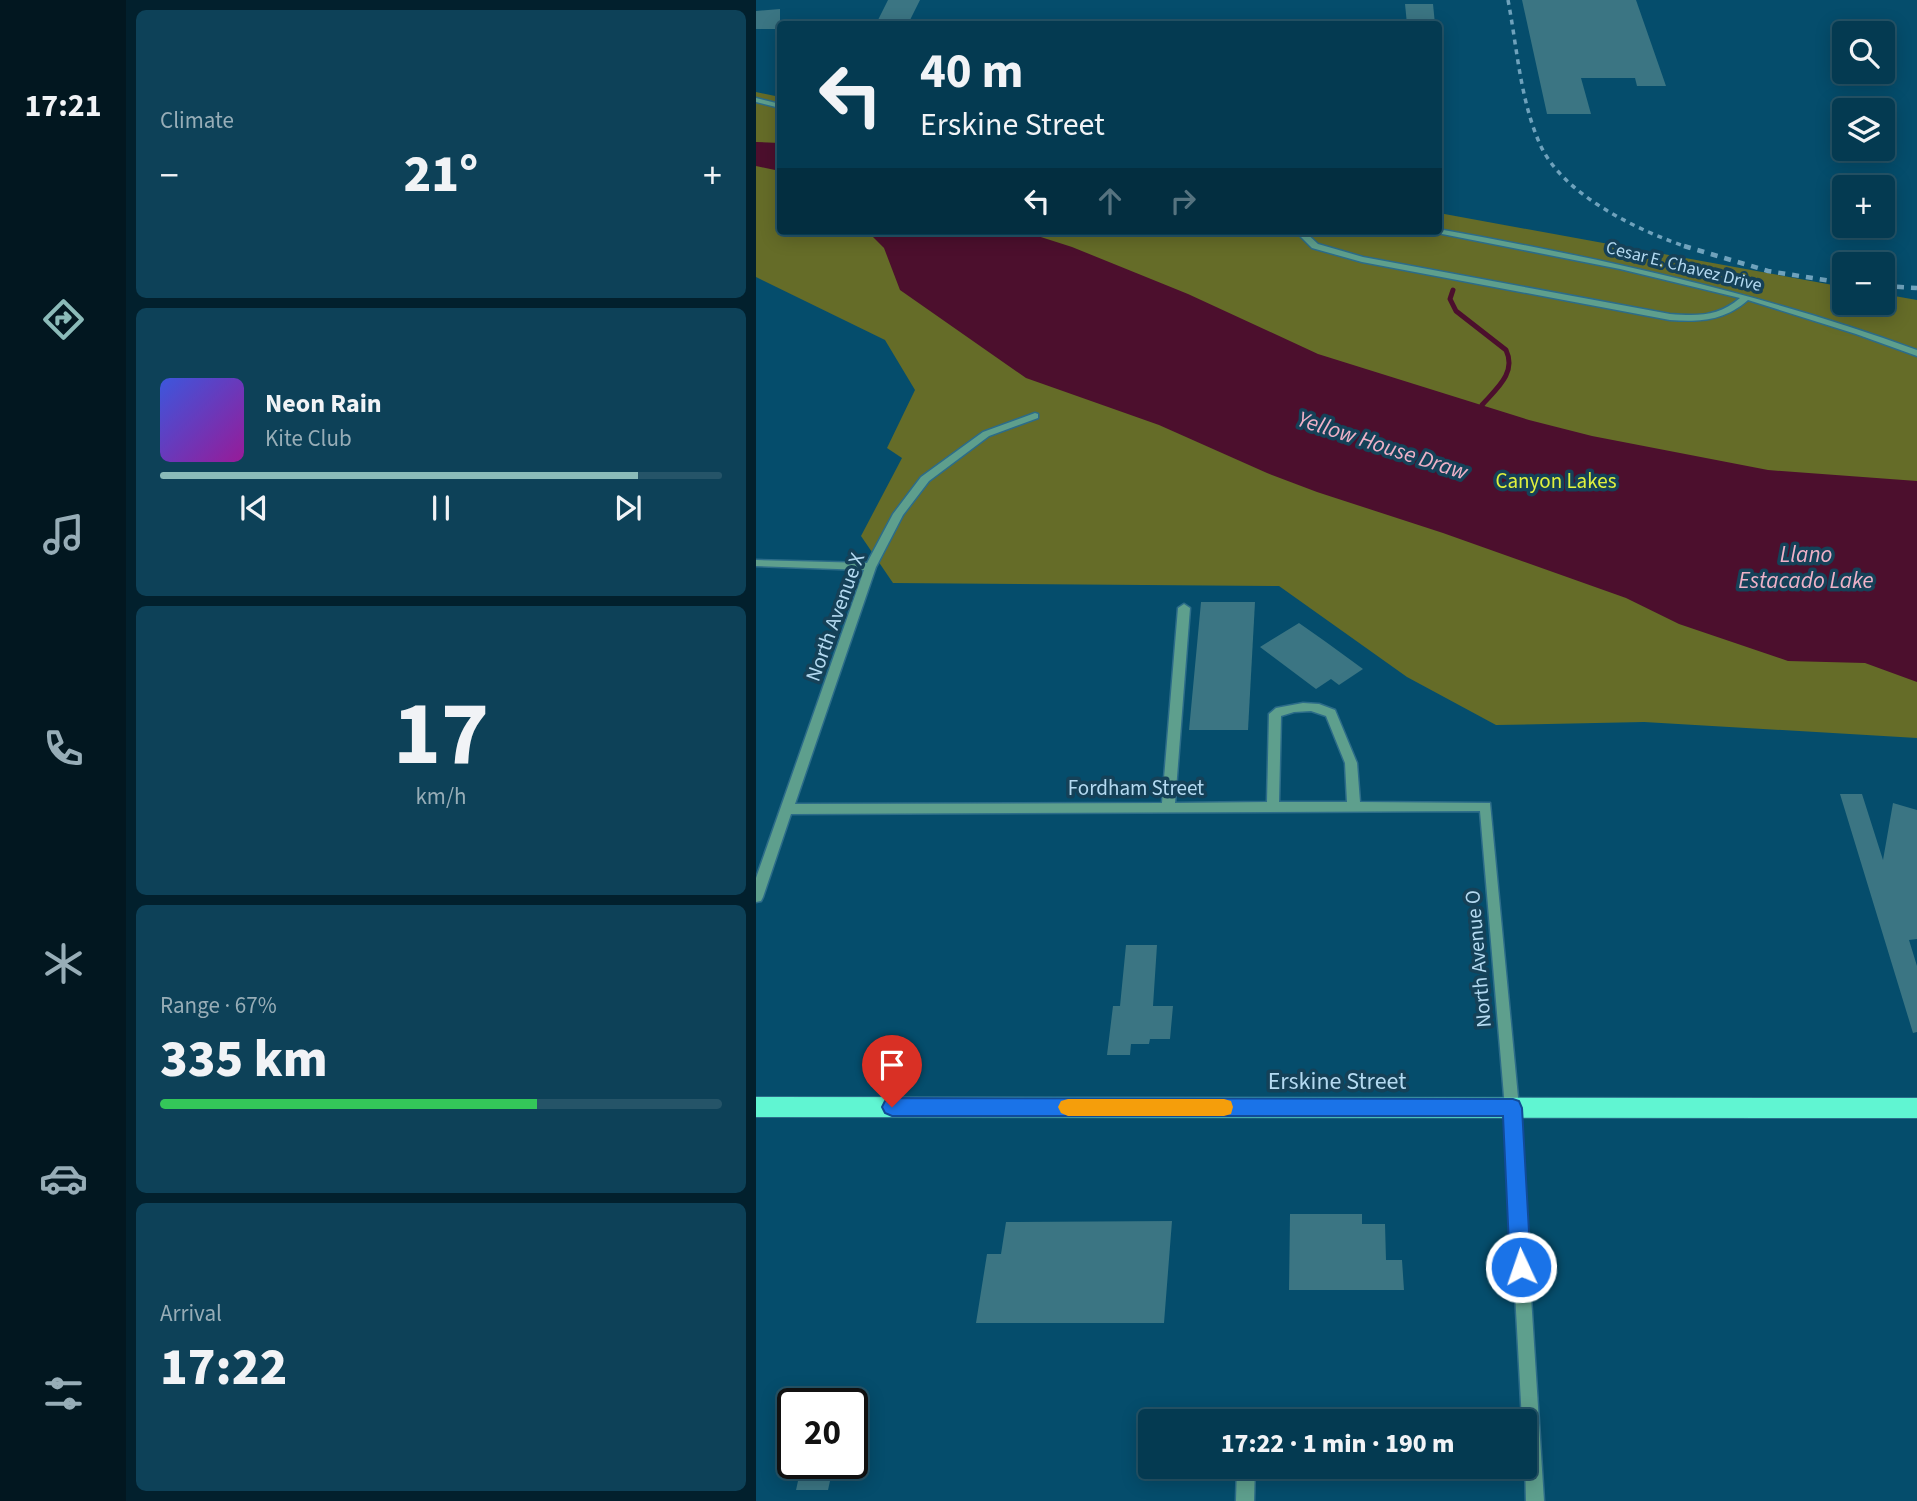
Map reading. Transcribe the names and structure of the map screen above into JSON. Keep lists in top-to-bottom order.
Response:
{
  "streets": {
    "main road": ["Erskine Street"],
    "street": [
      "Cesar E. Chavez Drive",
      "North Avenue X",
      "Fordham Street",
      "North Avenue O"
    ]
  },
  "crossings": [
    ["North Avenue X", "Fordham Street"],
    ["Fordham Street", "North Avenue O"],
    ["North Avenue O", "Erskine Street"]
  ],
  "water": ["Yellow House Draw", "Llano Estacado Lake"],
  "parks": ["Canyon Lakes"],
  "page": {
    "tabs": "17:21",
    "tile": [
      "Climate",
      ["17", "km/h"],
      ["Range · 67%", "335 km"],
      ["Arrival", "17:22"]
    ],
    "map_buttons": ["+", "−"],
    "turn": ["40 m", "Erskine Street"],
    "heat": ["−", "21°", "+"],
    "song": ["Neon Rain", "Kite Club"],
    "limit": "20",
    "trip": "17:22 · 1 min · 190 m"
  }
}
